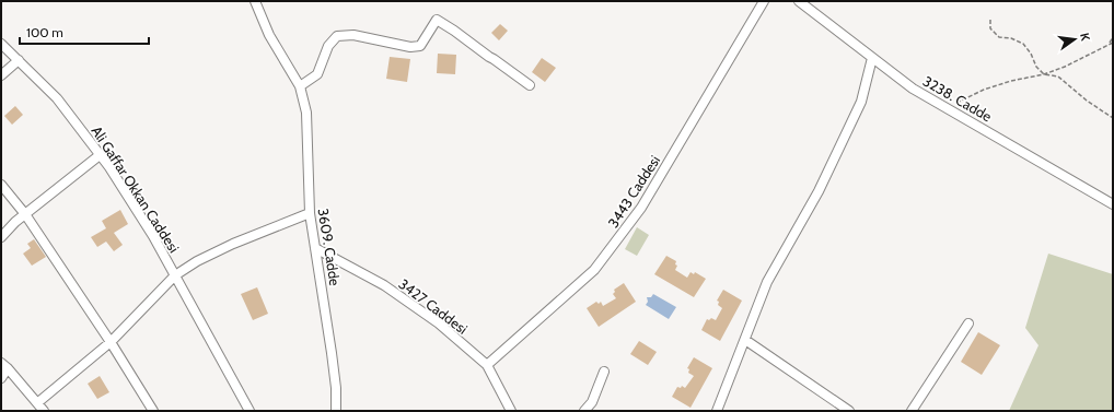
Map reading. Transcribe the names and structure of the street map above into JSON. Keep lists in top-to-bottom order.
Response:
{
  "streets": {
    "street": [
      "3238. Cadde",
      "Ali Gaffar Okkan Caddesi",
      "3443 Caddesi",
      "3609. Cadde",
      "3427 Caddesi"
    ]
  },
  "crossings": [
    ["3443 Caddesi", "3427 Caddesi"],
    ["3609. Cadde", "3427 Caddesi"]
  ],
  "scale_bar": "100 m",
  "north": "right"
}
